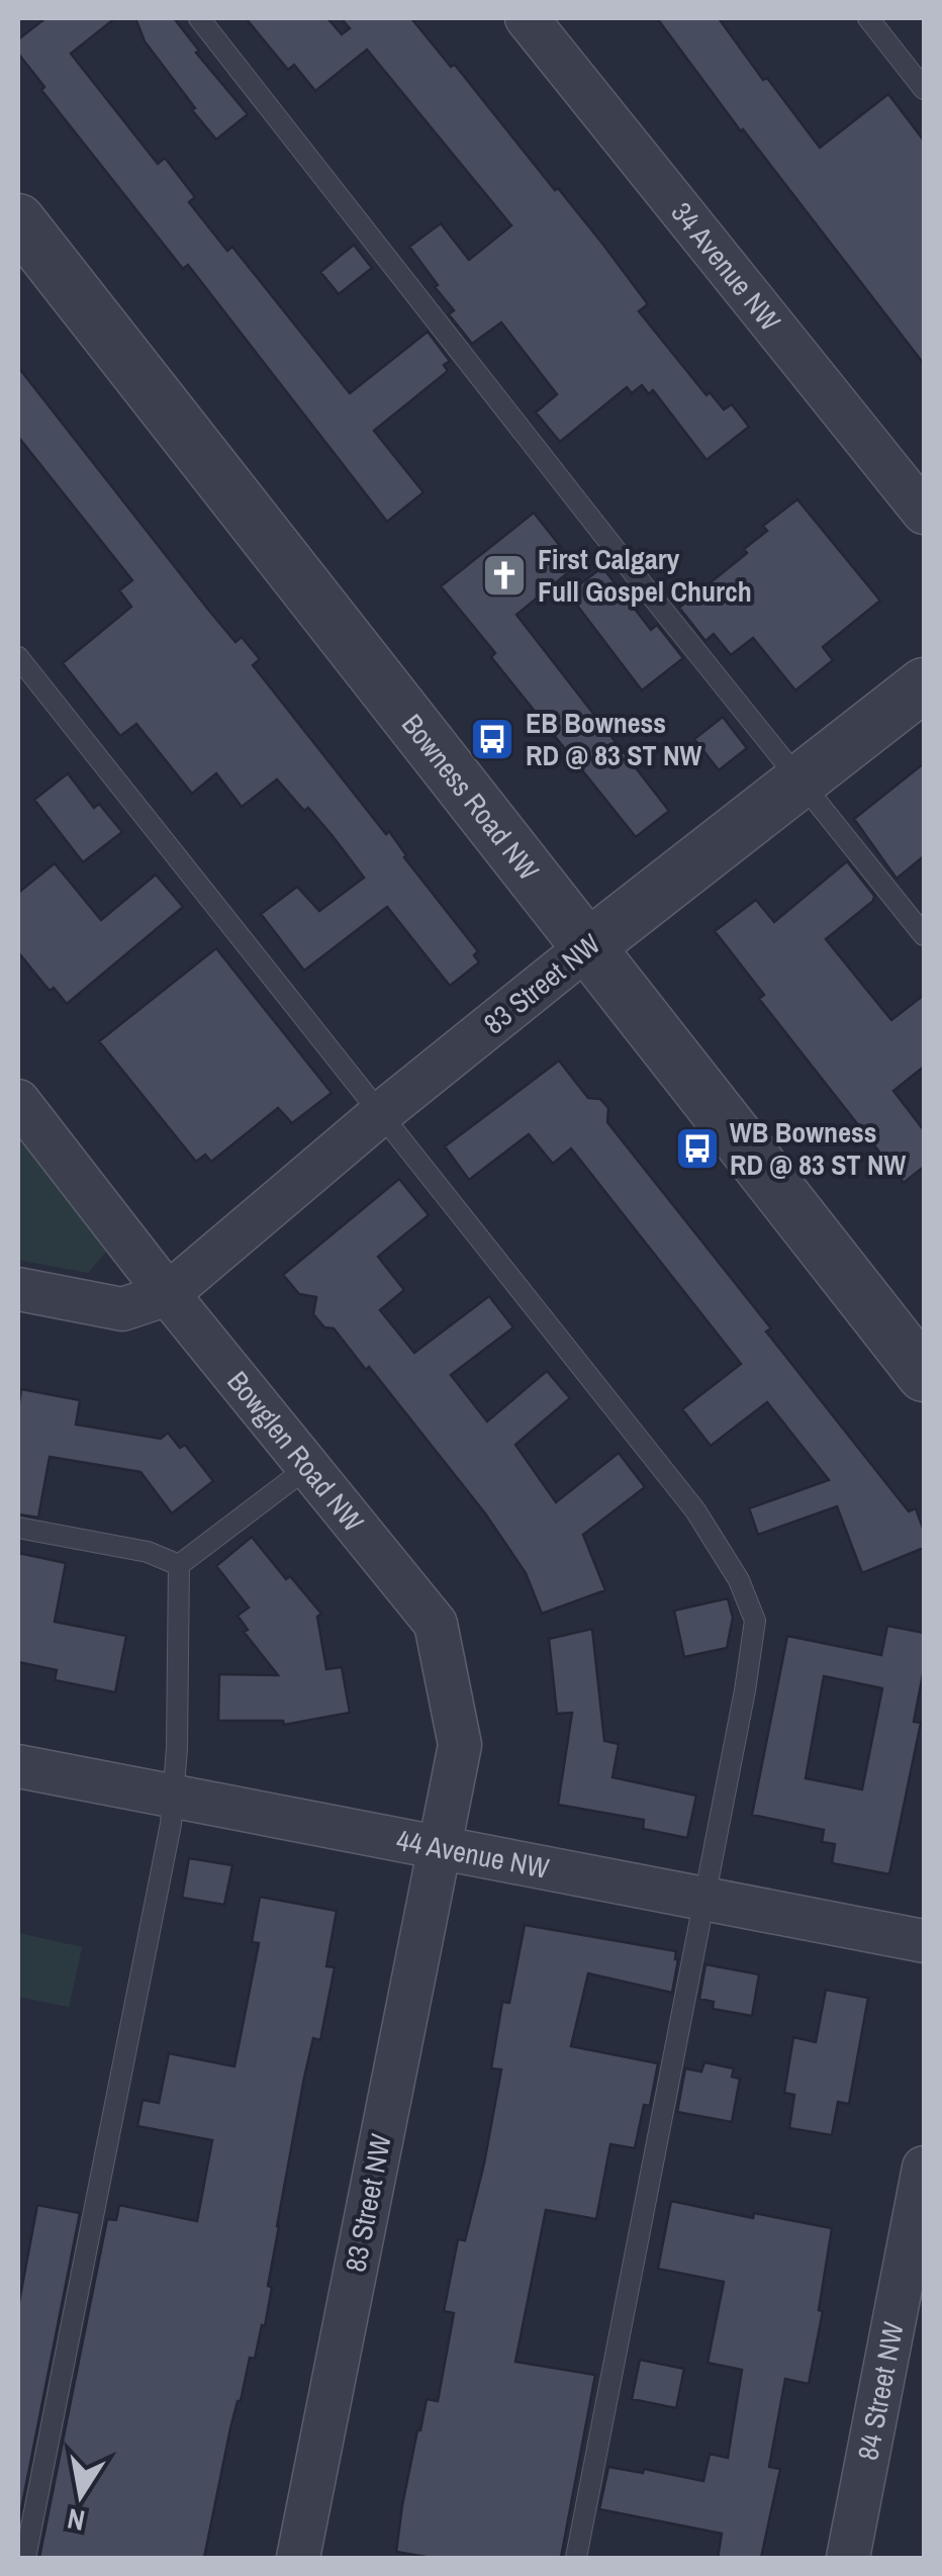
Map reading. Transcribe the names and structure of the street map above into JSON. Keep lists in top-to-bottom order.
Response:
{
  "streets": {
    "street": [
      "34 Avenue NW",
      "Bowness Road NW",
      "83 Street NW",
      "Bowglen Road NW",
      "44 Avenue NW",
      "84 Street NW"
    ]
  },
  "crossings": [
    ["Bowness Road NW", "83 Street NW"],
    ["83 Street NW", "Bowglen Road NW"],
    ["83 Street NW", "44 Avenue NW"],
    ["Bowglen Road NW", "44 Avenue NW"]
  ],
  "places": {
    "church": ["First Calgary Full Gospel Church"],
    "bus stop": ["EB Bowness RD @ 83 ST NW", "WB Bowness RD @ 83 ST NW"]
  },
  "north": "bottom"
}
